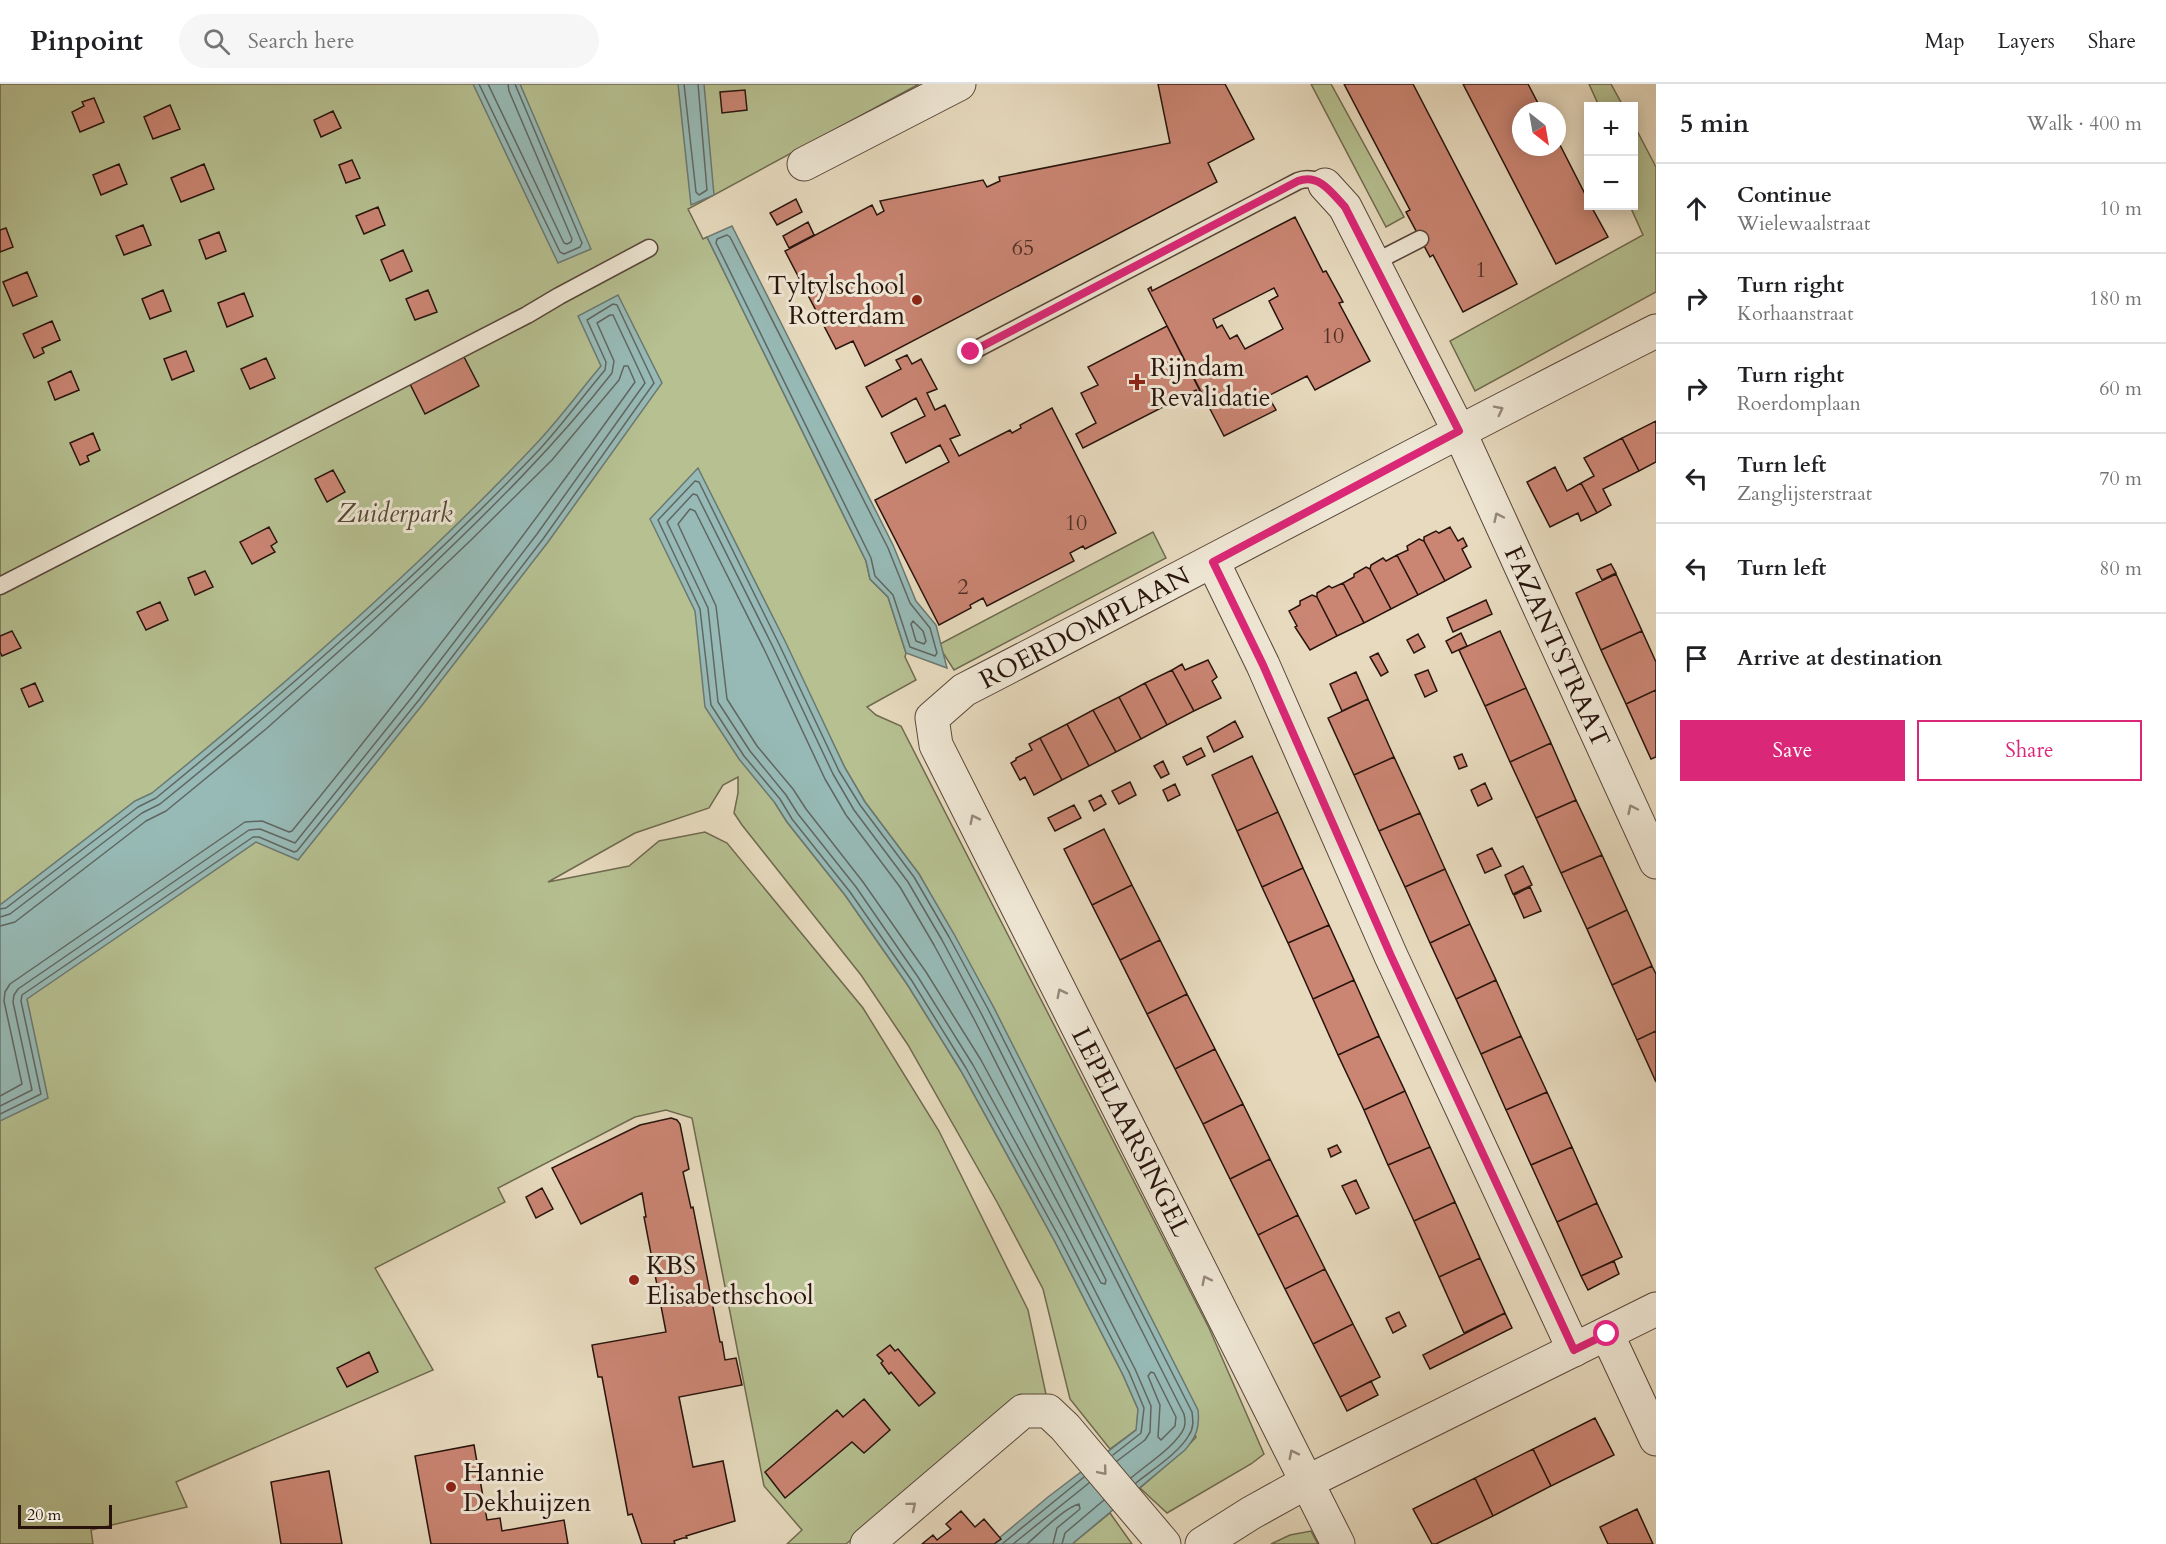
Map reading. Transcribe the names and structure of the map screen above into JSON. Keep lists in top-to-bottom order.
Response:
{
  "streets": {
    "street": ["ROERDOMPLAAN", "FAZANTSTRAAT", "LEPELAARSINGEL"]
  },
  "crossings": [
    ["ROERDOMPLAAN", "FAZANTSTRAAT"],
    ["ROERDOMPLAAN", "LEPELAARSINGEL"]
  ],
  "one_way": ["LEPELAARSINGEL"],
  "parks": ["Zuiderpark"],
  "places": {
    "other": ["Tyltylschool Rotterdam", "KBS Elisabethschool", "Hannie Dekhuijzen"],
    "health": ["Rijndam Revalidatie"]
  },
  "house_numbers": [
    "65",
    "1",
    "10",
    "10",
    "2"
  ],
  "scale_bar": "20 m",
  "north": "bottom right",
  "page": {
    "header": "Pinpoint",
    "search": "Search here",
    "nav": ["Map", "Layers", "Share"],
    "heading": ["5 min", "Walk · 400 m"],
    "map_buttons": ["+", "−"],
    "list": [
      ["Continue", "Wielewaalstraat", "10 m"],
      ["Turn right", "Korhaanstraat", "180 m"],
      ["Turn right", "Roerdomplaan", "60 m"],
      ["Turn left", "Zanglijsterstraat", "70 m"],
      ["Turn left", "80 m"],
      "Arrive at destination"
    ],
    "buttons": ["Save", "Share"],
    "scale": "20 m"
  }
}
